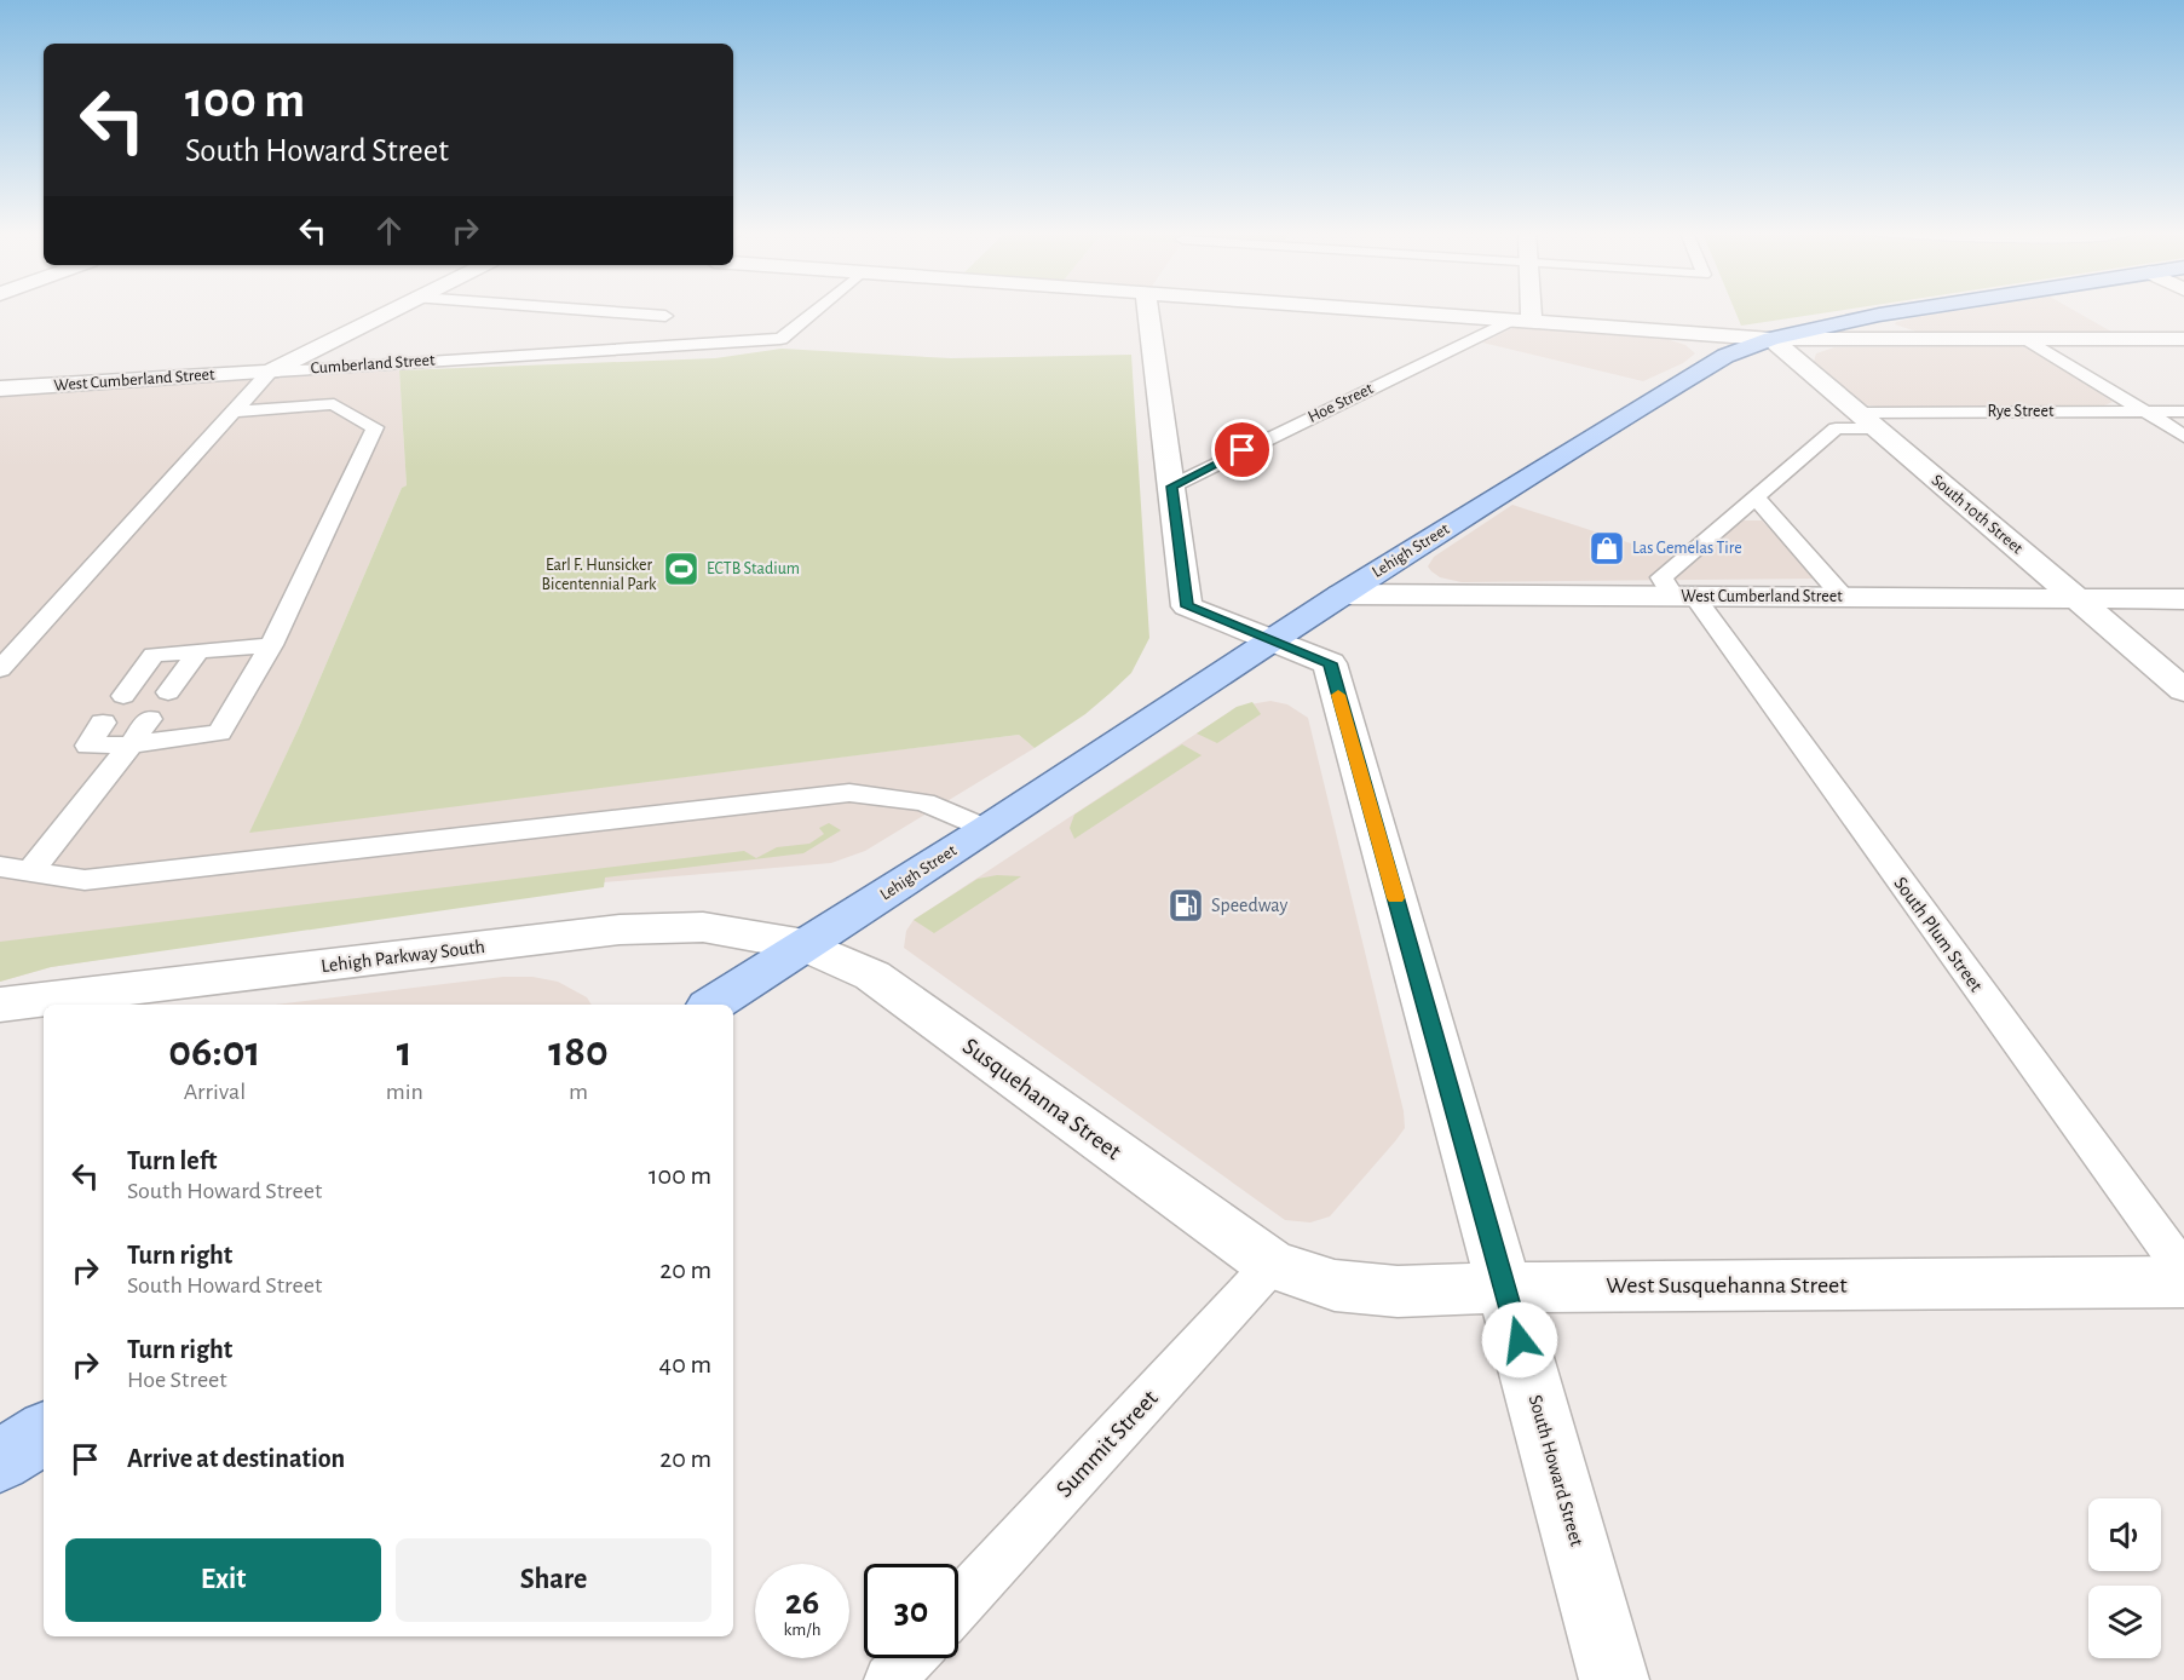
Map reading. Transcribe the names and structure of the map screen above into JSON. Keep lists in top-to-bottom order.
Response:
{
  "streets": {
    "main road": ["Lehigh Street"],
    "street": [
      "West Cumberland Street",
      "South 10th Street",
      "Lehigh Parkway South",
      "Susquehanna Street",
      "West Susquehanna Street",
      "South Howard Street"
    ],
    "lane": [
      "Cumberland Street",
      "Hoe Street",
      "Rye Street",
      "South Plum Street",
      "Summit Street"
    ]
  },
  "crossings": [
    ["Cumberland Street", "West Cumberland Street"],
    ["West Cumberland Street", "Rye Street"],
    ["West Cumberland Street", "South 10th Street"],
    ["West Cumberland Street", "Lehigh Street"],
    ["West Cumberland Street", "South Plum Street"],
    ["Hoe Street", "South Howard Street"],
    ["Rye Street", "South 10th Street"],
    ["Rye Street", "South Plum Street"],
    ["South 10th Street", "Lehigh Street"],
    ["Lehigh Street", "Lehigh Parkway South"],
    ["Lehigh Street", "Susquehanna Street"],
    ["Lehigh Street", "South Howard Street"],
    ["Lehigh Parkway South", "Susquehanna Street"],
    ["Susquehanna Street", "West Susquehanna Street"],
    ["Susquehanna Street", "Summit Street"],
    ["West Susquehanna Street", "Summit Street"],
    ["West Susquehanna Street", "South Howard Street"]
  ],
  "parks": ["Earl F. Hunsicker Bicentennial Park"],
  "places": {
    "shop": ["Las Gemelas Tire"],
    "sports": ["ECTB Stadium"],
    "fuel station": ["Speedway"]
  },
  "page": {
    "turn": ["100 m", "South Howard Street"],
    "eta": [
      "06:01",
      "Arrival",
      "1",
      "min",
      "180",
      "m"
    ],
    "list": [
      {
        "name": "Turn left",
        "note": "South Howard Street",
        "value": "100 m"
      },
      {
        "name": "Turn right",
        "note": "South Howard Street",
        "value": "20 m"
      },
      {
        "name": "Turn right",
        "note": "Hoe Street",
        "value": "40 m"
      },
      {
        "name": "Arrive at destination",
        "value": "20 m"
      }
    ],
    "buttons": ["Exit", "Share"],
    "speed": "26 km/h",
    "limit": "30"
  }
}
